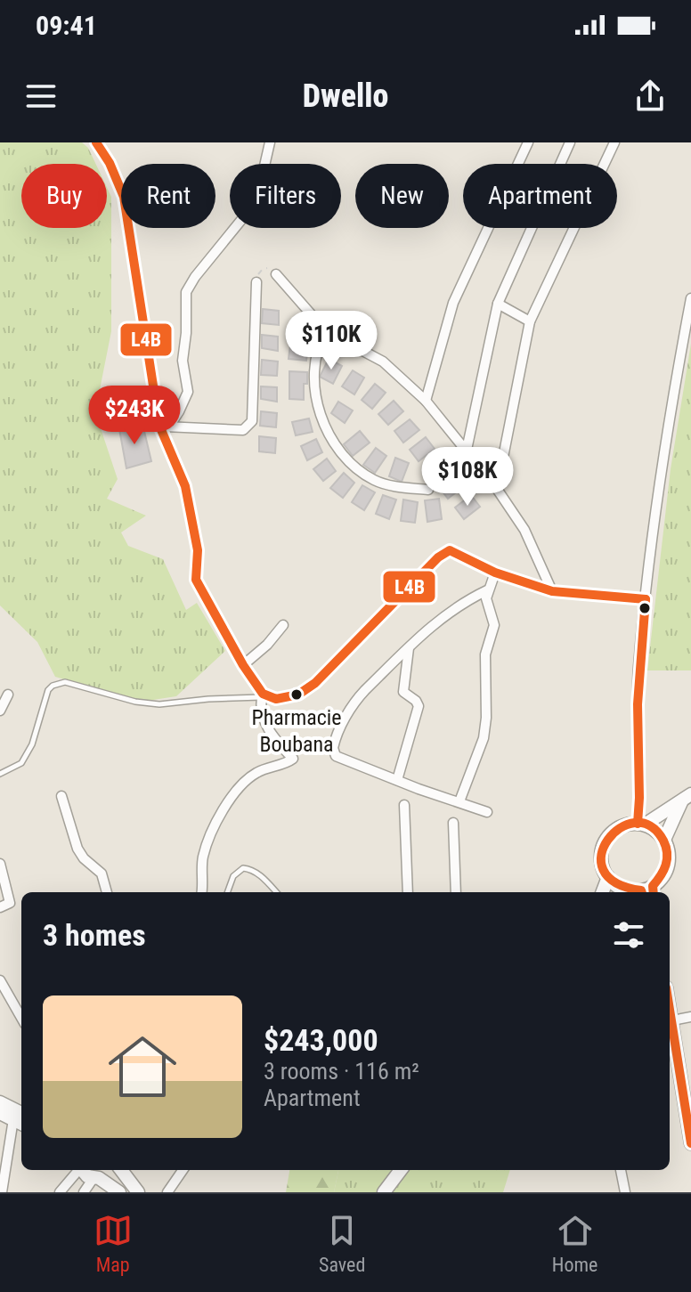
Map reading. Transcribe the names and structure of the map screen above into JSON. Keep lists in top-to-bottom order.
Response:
{
  "places": ["Pharmacie Boubana"],
  "lines": ["transit line L4B"],
  "page": {
    "status": "09:41",
    "header": "Dwello",
    "chip": [
      "Buy",
      "Rent",
      "Filters",
      "New",
      "Apartment"
    ],
    "price": ["$110K", "$243K", "$108K"],
    "heading": "3 homes",
    "list": [
      {
        "name": "$243,000",
        "note": "3 rooms · 116 m² · Apartment"
      }
    ],
    "tabs": ["Map", "Saved", "Home"]
  }
}
